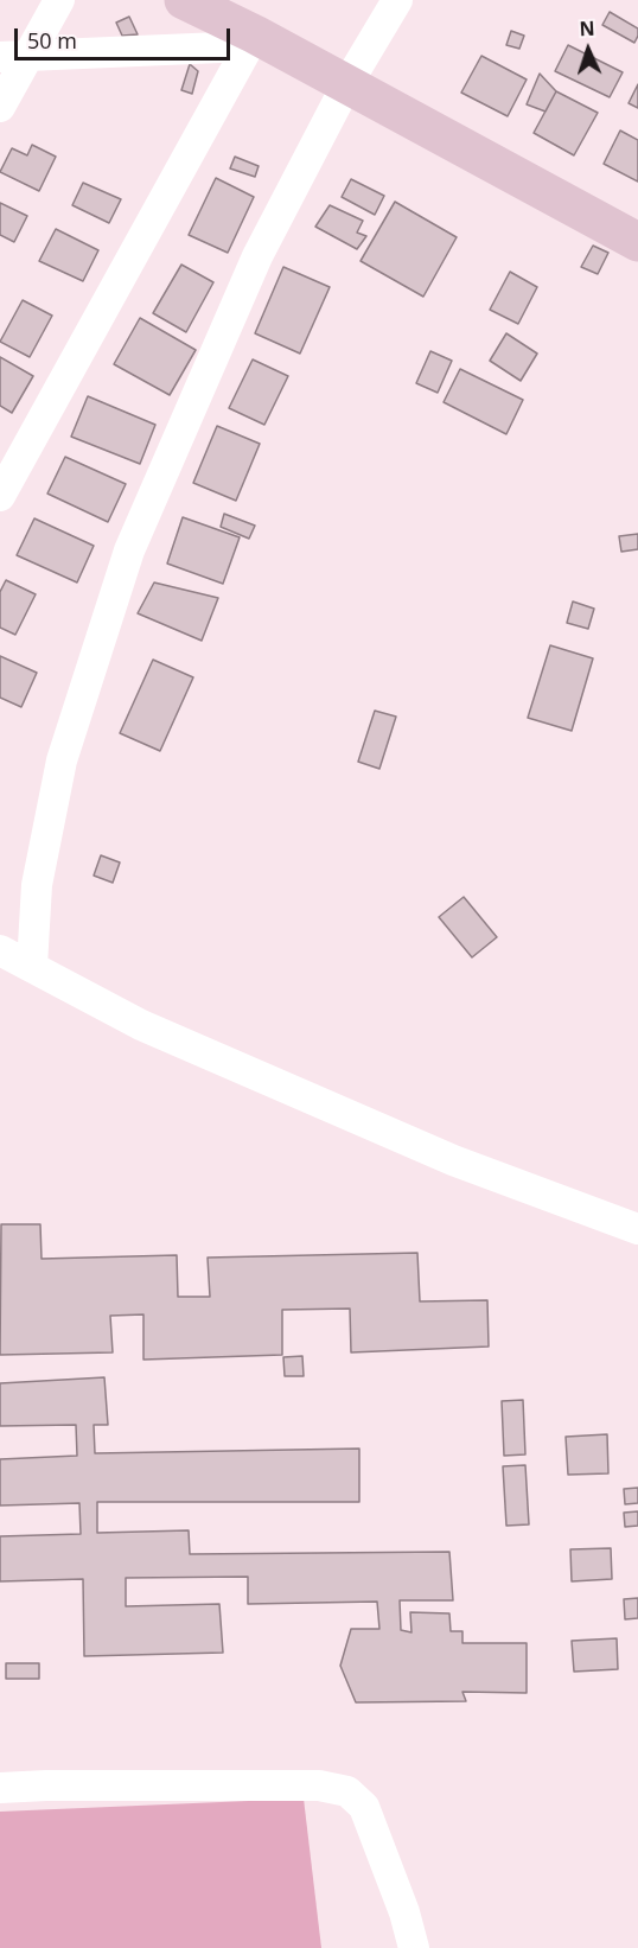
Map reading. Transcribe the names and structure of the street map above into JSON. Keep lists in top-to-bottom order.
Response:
{
  "scale_bar": "50 m",
  "north": "top"
}
